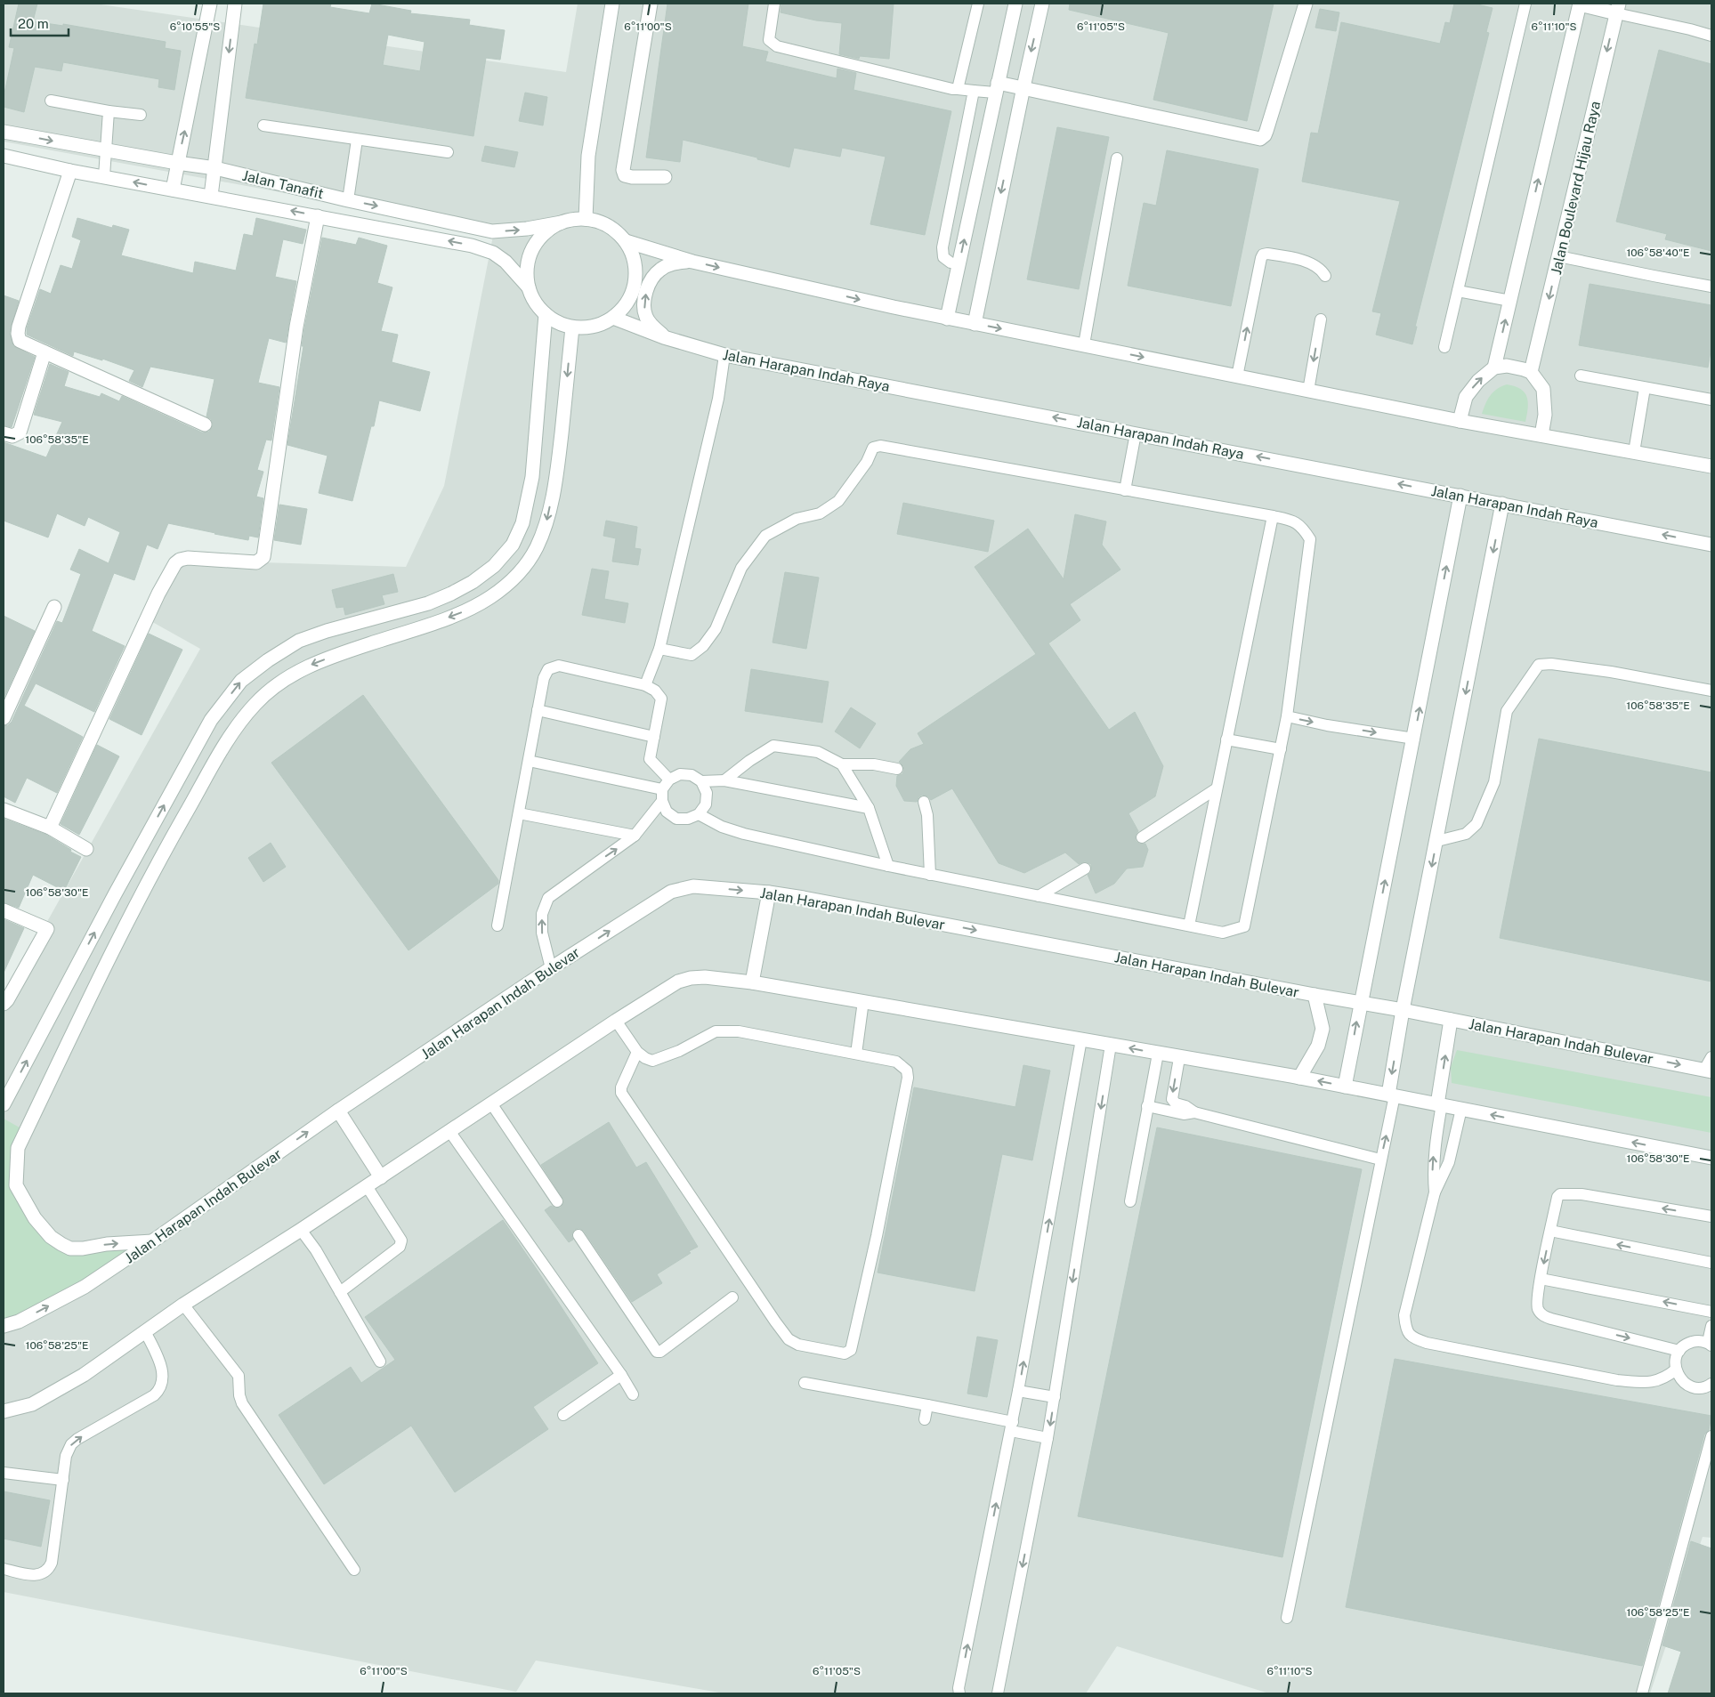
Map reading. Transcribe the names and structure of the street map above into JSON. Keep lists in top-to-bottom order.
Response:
{
  "streets": {
    "street": [
      "Jalan Tanafit",
      "Jalan Boulevard Hijau Raya",
      "Jalan Harapan Indah Raya",
      "Jalan Harapan Indah Bulevar"
    ]
  },
  "crossings": [
    ["Jalan Tanafit", "Jalan Harapan Indah Raya"]
  ],
  "scale_bar": "20 m",
  "coordinates": [
    "6°10'55\"S",
    "6°11'00\"S",
    "6°11'05\"S",
    "6°11'10\"S",
    "106°58'40\"E",
    "106°58'35\"E",
    "106°58'30\"E",
    "106°58'25\"E"
  ]
}
